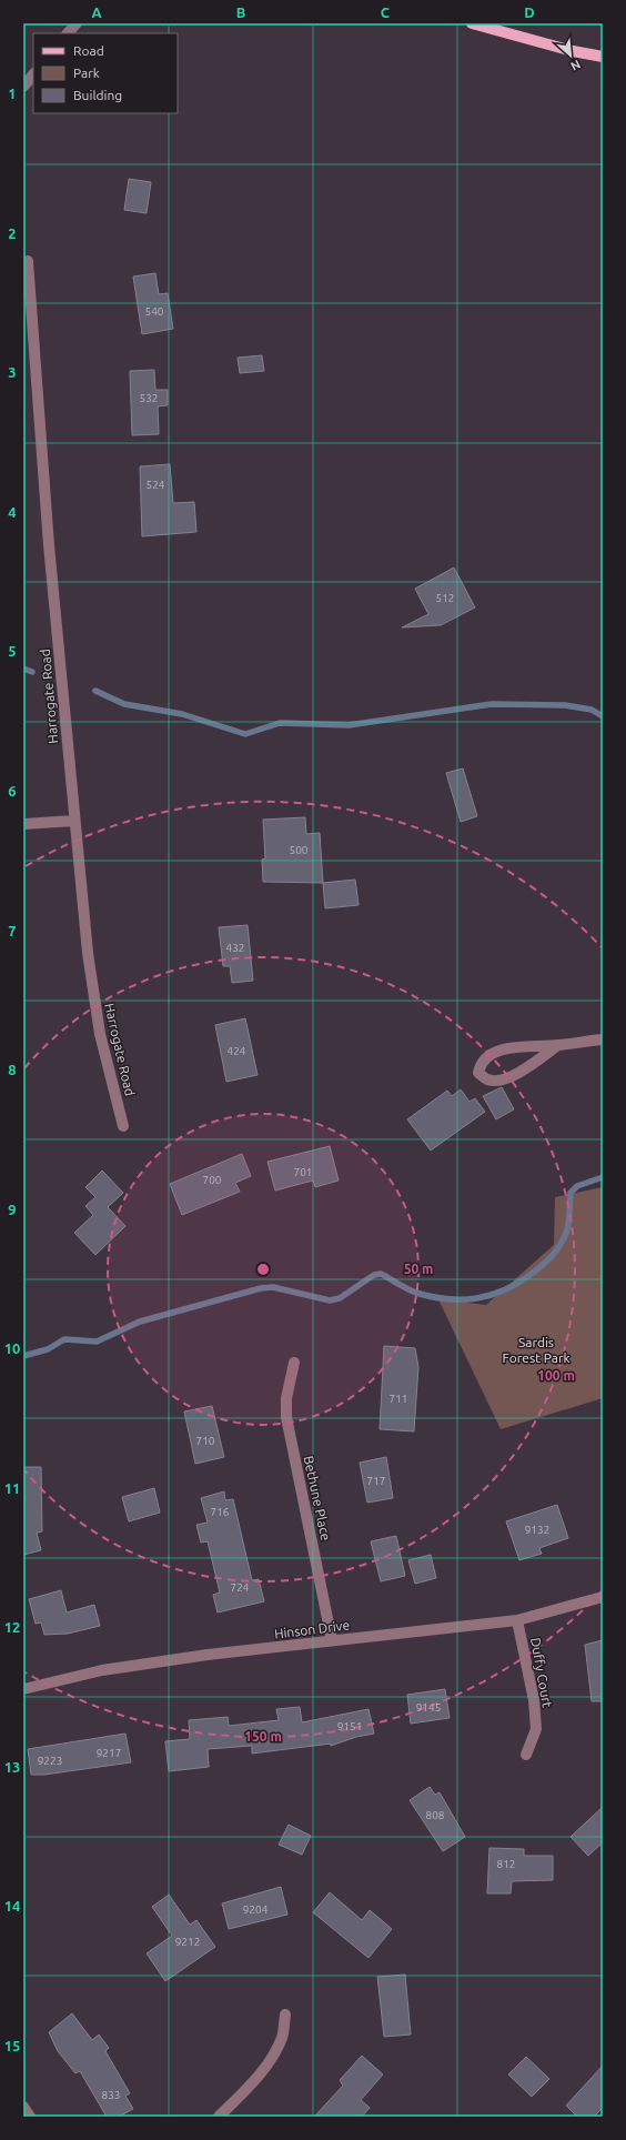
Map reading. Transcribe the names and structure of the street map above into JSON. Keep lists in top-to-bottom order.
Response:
{
  "streets": {
    "street": [
      "Harrogate Road",
      "Bethune Place",
      "Hinson Drive",
      "Duffy Court"
    ]
  },
  "crossings": [
    ["Bethune Place", "Hinson Drive"],
    ["Hinson Drive", "Duffy Court"]
  ],
  "parks": ["Sardis Forest Park"],
  "house_numbers": [
    "540",
    "532",
    "524",
    "512",
    "500",
    "432",
    "424",
    "701",
    "700",
    "711",
    "710",
    "717",
    "716",
    "9132",
    "724",
    "9145",
    "9151",
    "9217",
    "9223",
    "808",
    "812",
    "9204",
    "9212",
    "833"
  ],
  "legend": ["Road", "Park", "Building"],
  "north": "bottom right",
  "grid": {
    "columns": [
      "A",
      "B",
      "C",
      "D"
    ],
    "rows": [
      "1",
      "2",
      "3",
      "4",
      "5",
      "6",
      "7",
      "8",
      "9",
      "10",
      "11",
      "12",
      "13",
      "14",
      "15"
    ]
  },
  "rings": ["50 m", "100 m", "150 m"]
}
